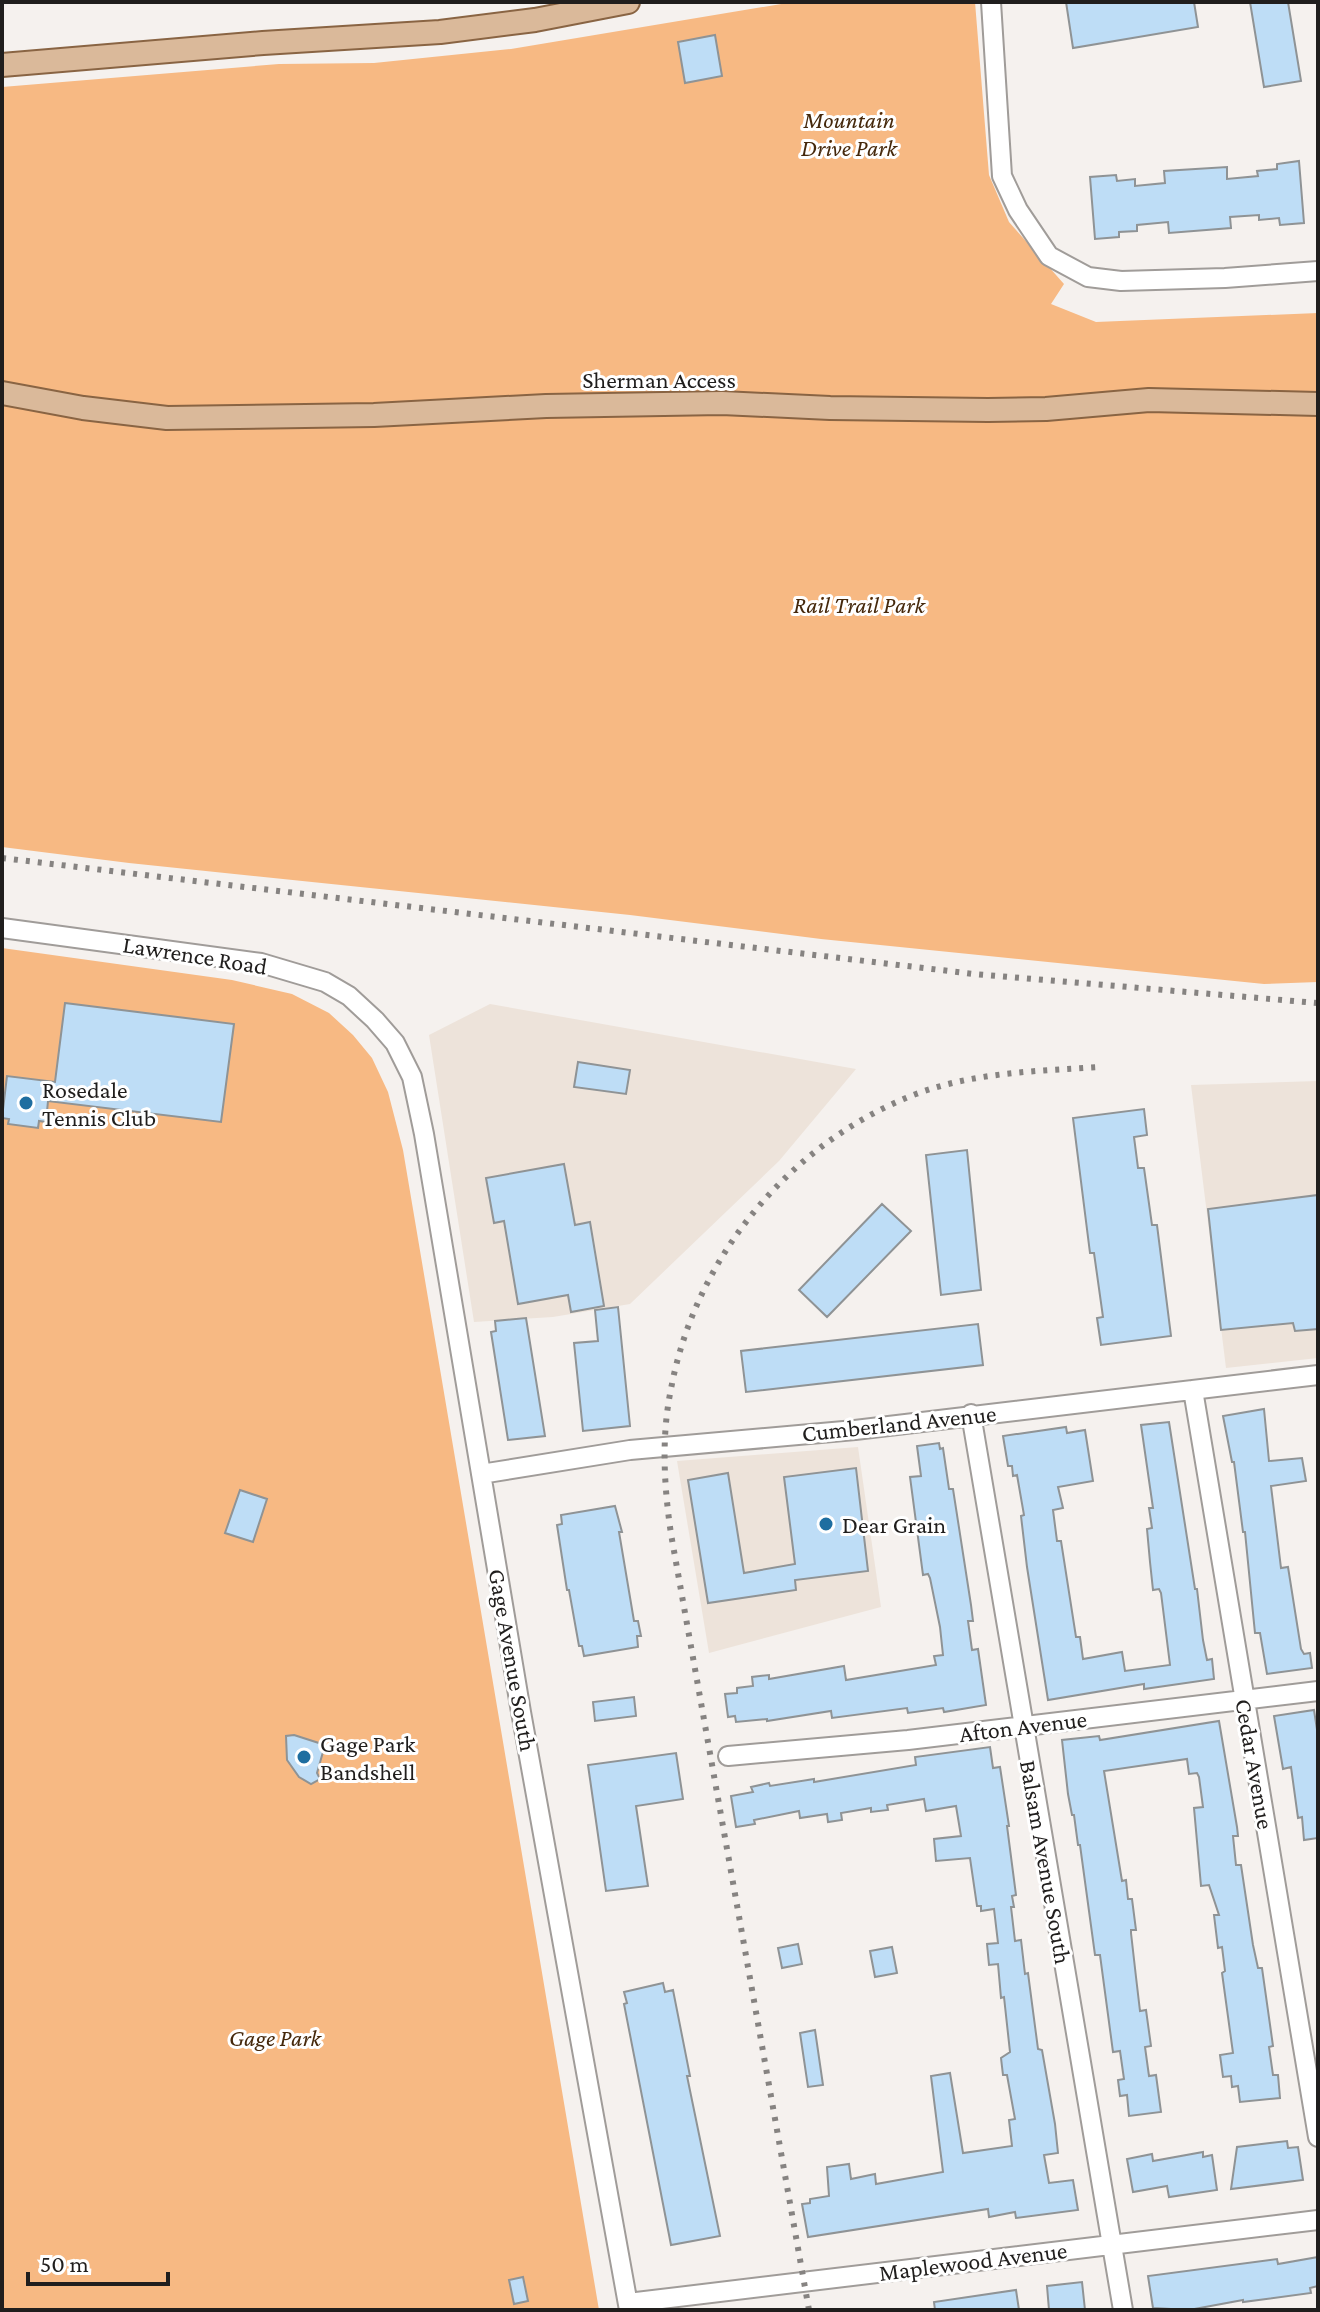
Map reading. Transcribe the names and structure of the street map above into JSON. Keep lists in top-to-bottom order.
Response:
{
  "streets": {
    "main road": ["Sherman Access"],
    "street": [
      "Lawrence Road",
      "Cumberland Avenue",
      "Gage Avenue South",
      "Afton Avenue",
      "Cedar Avenue",
      "Balsam Avenue South",
      "Maplewood Avenue"
    ]
  },
  "crossings": [
    ["Lawrence Road", "Gage Avenue South"],
    ["Cumberland Avenue", "Gage Avenue South"],
    ["Cumberland Avenue", "Cedar Avenue"],
    ["Cumberland Avenue", "Balsam Avenue South"],
    ["Gage Avenue South", "Maplewood Avenue"],
    ["Afton Avenue", "Cedar Avenue"],
    ["Afton Avenue", "Balsam Avenue South"],
    ["Balsam Avenue South", "Maplewood Avenue"]
  ],
  "parks": ["Mountain Drive Park", "Rail Trail Park", "Gage Park"],
  "places": ["Rosedale Tennis Club", "Dear Grain", "Gage Park Bandshell"],
  "scale_bar": "50 m"
}
